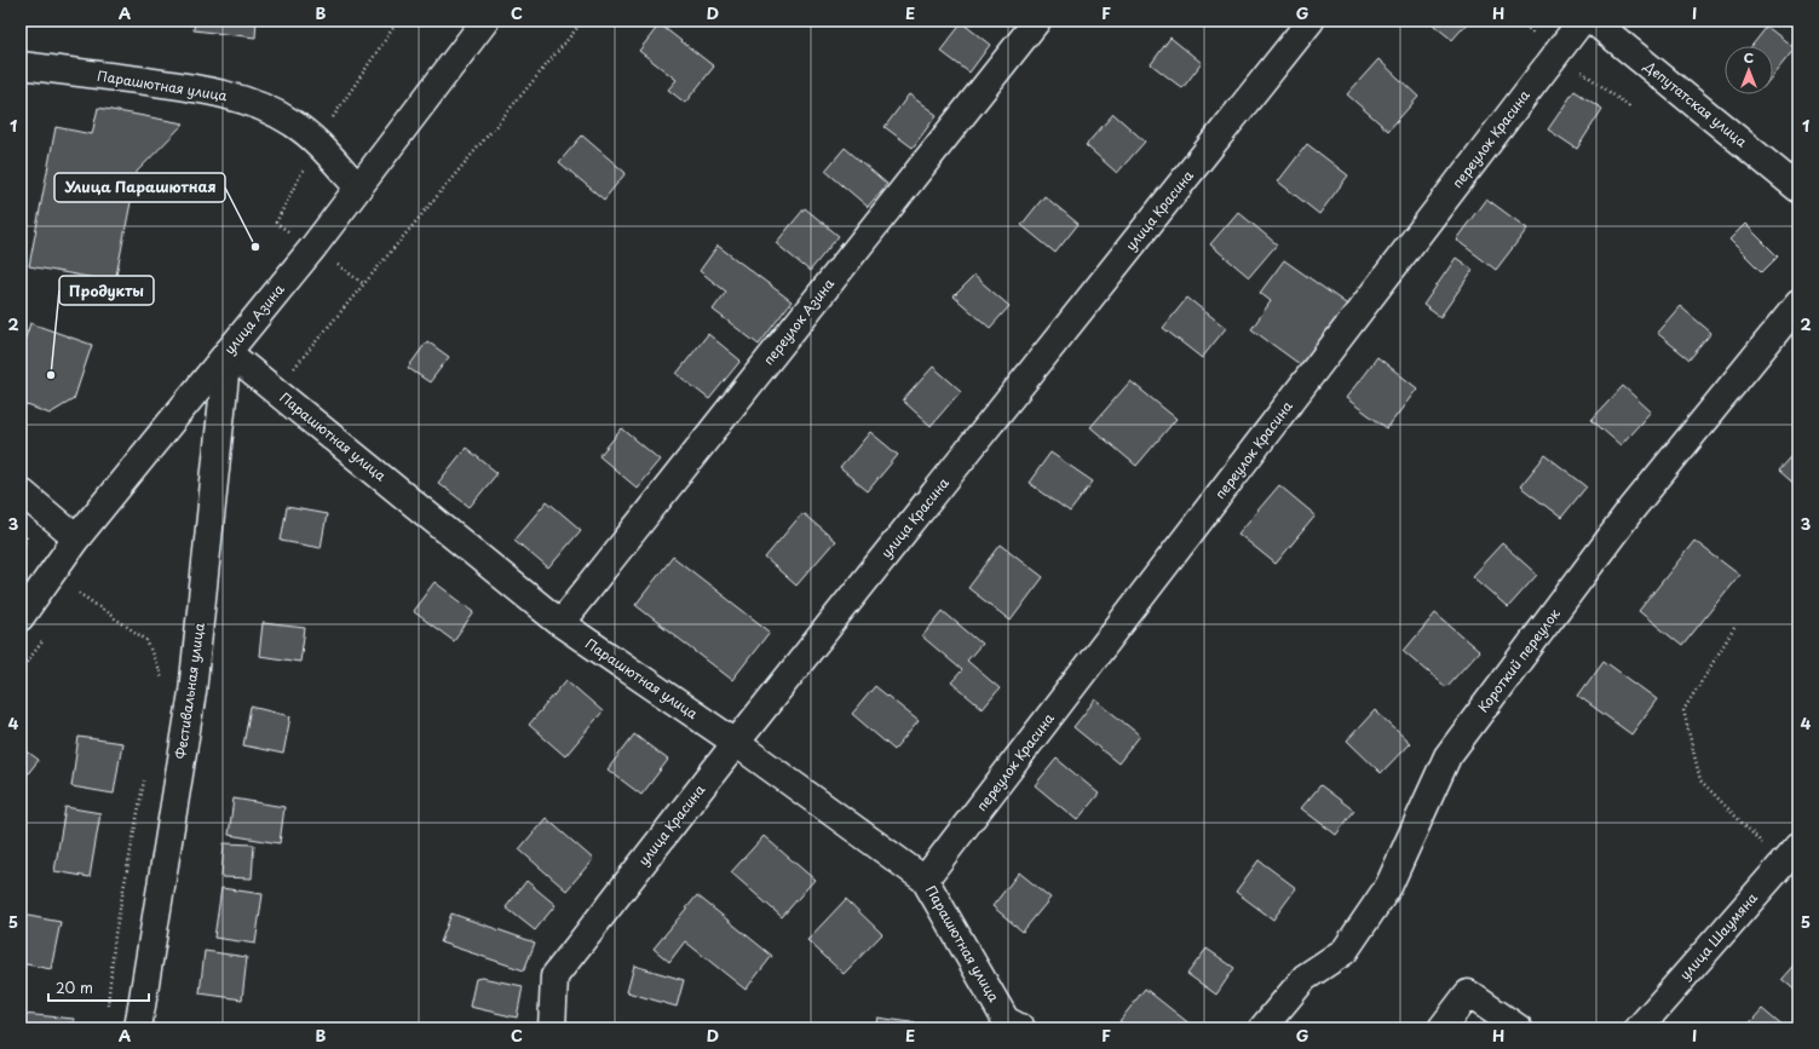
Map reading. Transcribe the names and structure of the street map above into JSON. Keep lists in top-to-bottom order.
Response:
{
  "streets": {
    "street": [
      "Парашютная улица",
      "Депутатская улица",
      "переулок Красина",
      "улица Красина",
      "улица Азина",
      "переулок Азина",
      "Короткий переулок",
      "Фестивальная улица",
      "улица Шаумяна"
    ]
  },
  "crossings": [
    ["Парашютная улица", "переулок Красина"],
    ["Парашютная улица", "улица Красина"],
    ["Парашютная улица", "улица Азина"],
    ["Парашютная улица", "переулок Азина"],
    ["Парашютная улица", "Фестивальная улица"],
    ["улица Азина", "Фестивальная улица"]
  ],
  "places": ["Улица Парашютная", "Продукты"],
  "scale_bar": "20 m",
  "north": "top",
  "grid": {
    "columns": [
      "A",
      "B",
      "C",
      "D",
      "E",
      "F",
      "G",
      "H",
      "I"
    ],
    "rows": [
      "1",
      "2",
      "3",
      "4",
      "5"
    ]
  }
}
